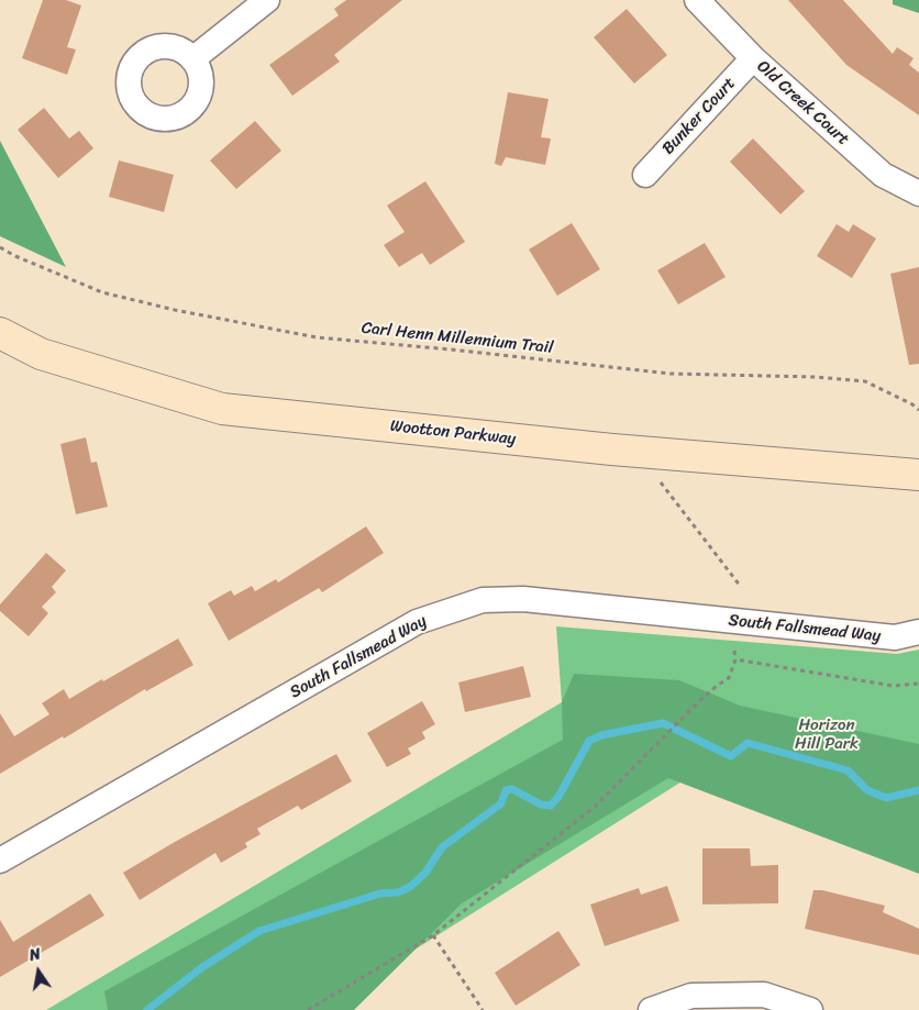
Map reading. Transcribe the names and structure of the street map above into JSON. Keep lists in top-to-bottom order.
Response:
{
  "streets": {
    "main road": ["Wootton Parkway"],
    "street": ["Old Creek Court", "Bunker Court", "South Fallsmead Way"],
    "path": ["Carl Henn Millennium Trail"]
  },
  "crossings": [
    ["Old Creek Court", "Bunker Court"]
  ],
  "parks": ["Horizon Hill Park"],
  "north": "top"
}
